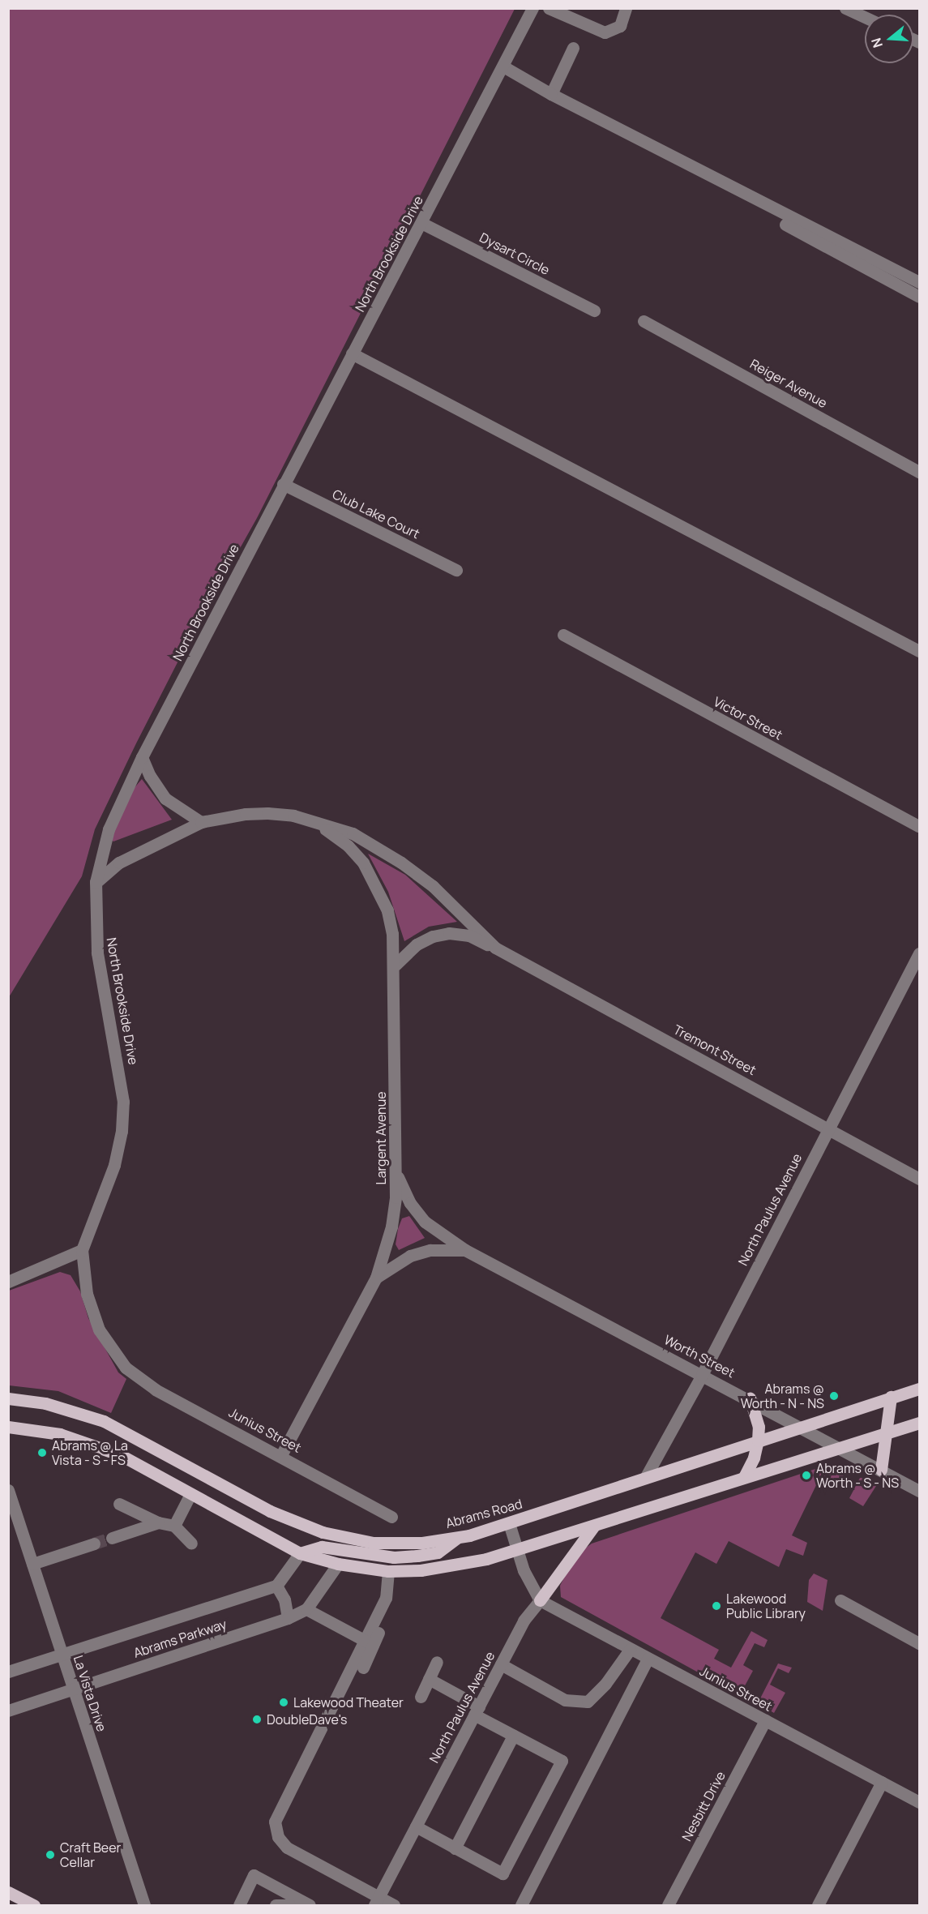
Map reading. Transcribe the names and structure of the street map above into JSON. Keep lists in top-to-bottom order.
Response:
{
  "streets": {
    "main road": ["Abrams Road"],
    "street": [
      "North Brookside Drive",
      "Dysart Circle",
      "Reiger Avenue",
      "Club Lake Court",
      "Victor Street",
      "Tremont Street",
      "Largent Avenue",
      "North Paulus Avenue",
      "Worth Street",
      "Junius Street",
      "Abrams Parkway",
      "La Vista Drive",
      "Nesbitt Drive"
    ]
  },
  "crossings": [
    ["North Brookside Drive", "Dysart Circle"],
    ["North Brookside Drive", "Club Lake Court"],
    ["North Brookside Drive", "Tremont Street"],
    ["North Brookside Drive", "Junius Street"],
    ["Tremont Street", "Largent Avenue"],
    ["Tremont Street", "North Paulus Avenue"],
    ["Largent Avenue", "Worth Street"],
    ["Largent Avenue", "Junius Street"],
    ["North Paulus Avenue", "Worth Street"],
    ["North Paulus Avenue", "Junius Street"],
    ["North Paulus Avenue", "Abrams Road"],
    ["Worth Street", "Abrams Road"],
    ["Junius Street", "Nesbitt Drive"],
    ["Abrams Parkway", "La Vista Drive"]
  ],
  "places": [
    "Abrams @ Worth - N - NS",
    "Abrams @ La Vista - S - FS",
    "Abrams @ Worth - S - NS",
    "Lakewood Public Library",
    "Lakewood Theater",
    "DoubleDave's",
    "Craft Beer Cellar"
  ],
  "north": "left"
}
